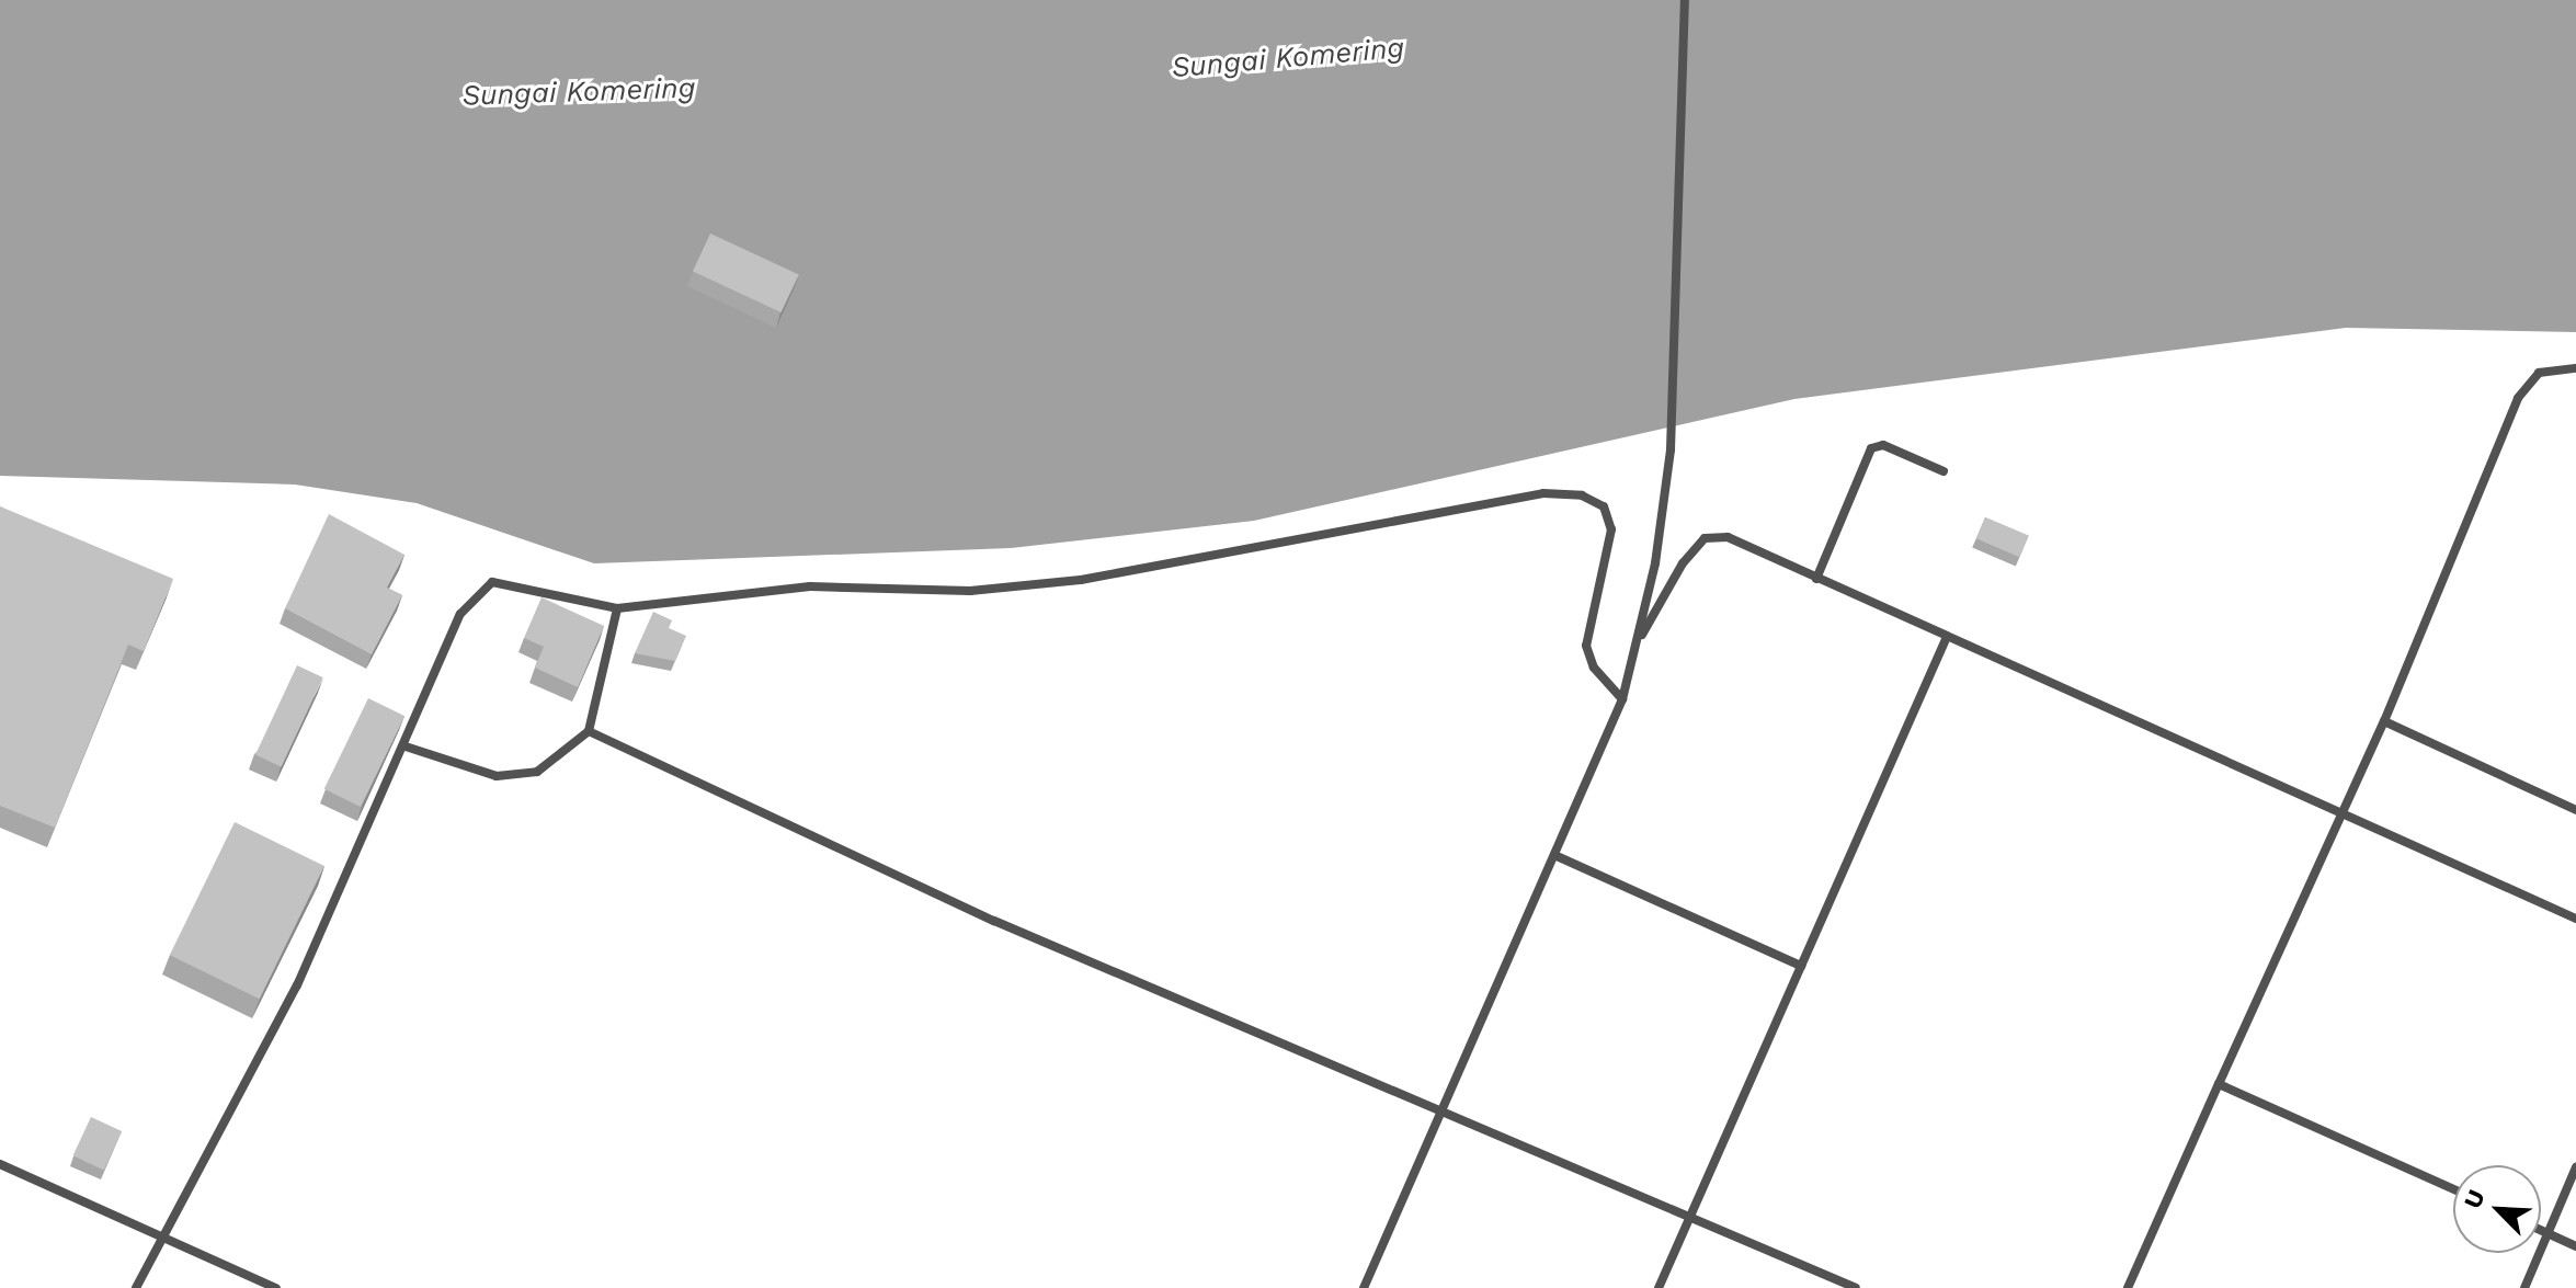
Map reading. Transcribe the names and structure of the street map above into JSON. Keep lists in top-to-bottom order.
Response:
{
  "water": ["Sungai Komering"],
  "north": "top left"
}
